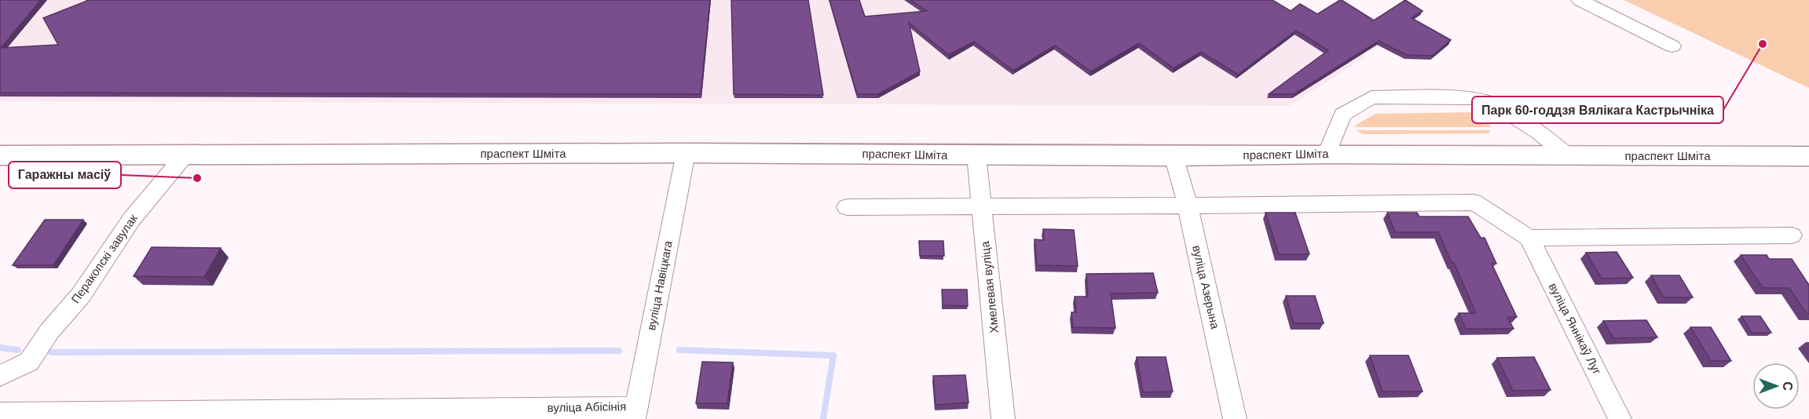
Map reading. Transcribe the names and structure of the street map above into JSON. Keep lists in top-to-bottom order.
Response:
{
  "streets": {
    "main road": ["праспект Шміта"],
    "street": [
      "Перакопскі завулак",
      "вуліца Навіцкага",
      "Хмелевая вуліца",
      "вуліца Азерына",
      "вуліца Яннікаў Луг",
      "вуліца Абісінія"
    ]
  },
  "crossings": [
    ["праспект Шміта", "Перакопскі завулак"],
    ["праспект Шміта", "вуліца Навіцкага"],
    ["праспект Шміта", "Хмелевая вуліца"],
    ["праспект Шміта", "вуліца Азерына"],
    ["вуліца Навіцкага", "вуліца Абісінія"]
  ],
  "places": ["Парк 60-годдзя Вялікага Кастрычніка", "Гаражны масіў"],
  "north": "right"
}
